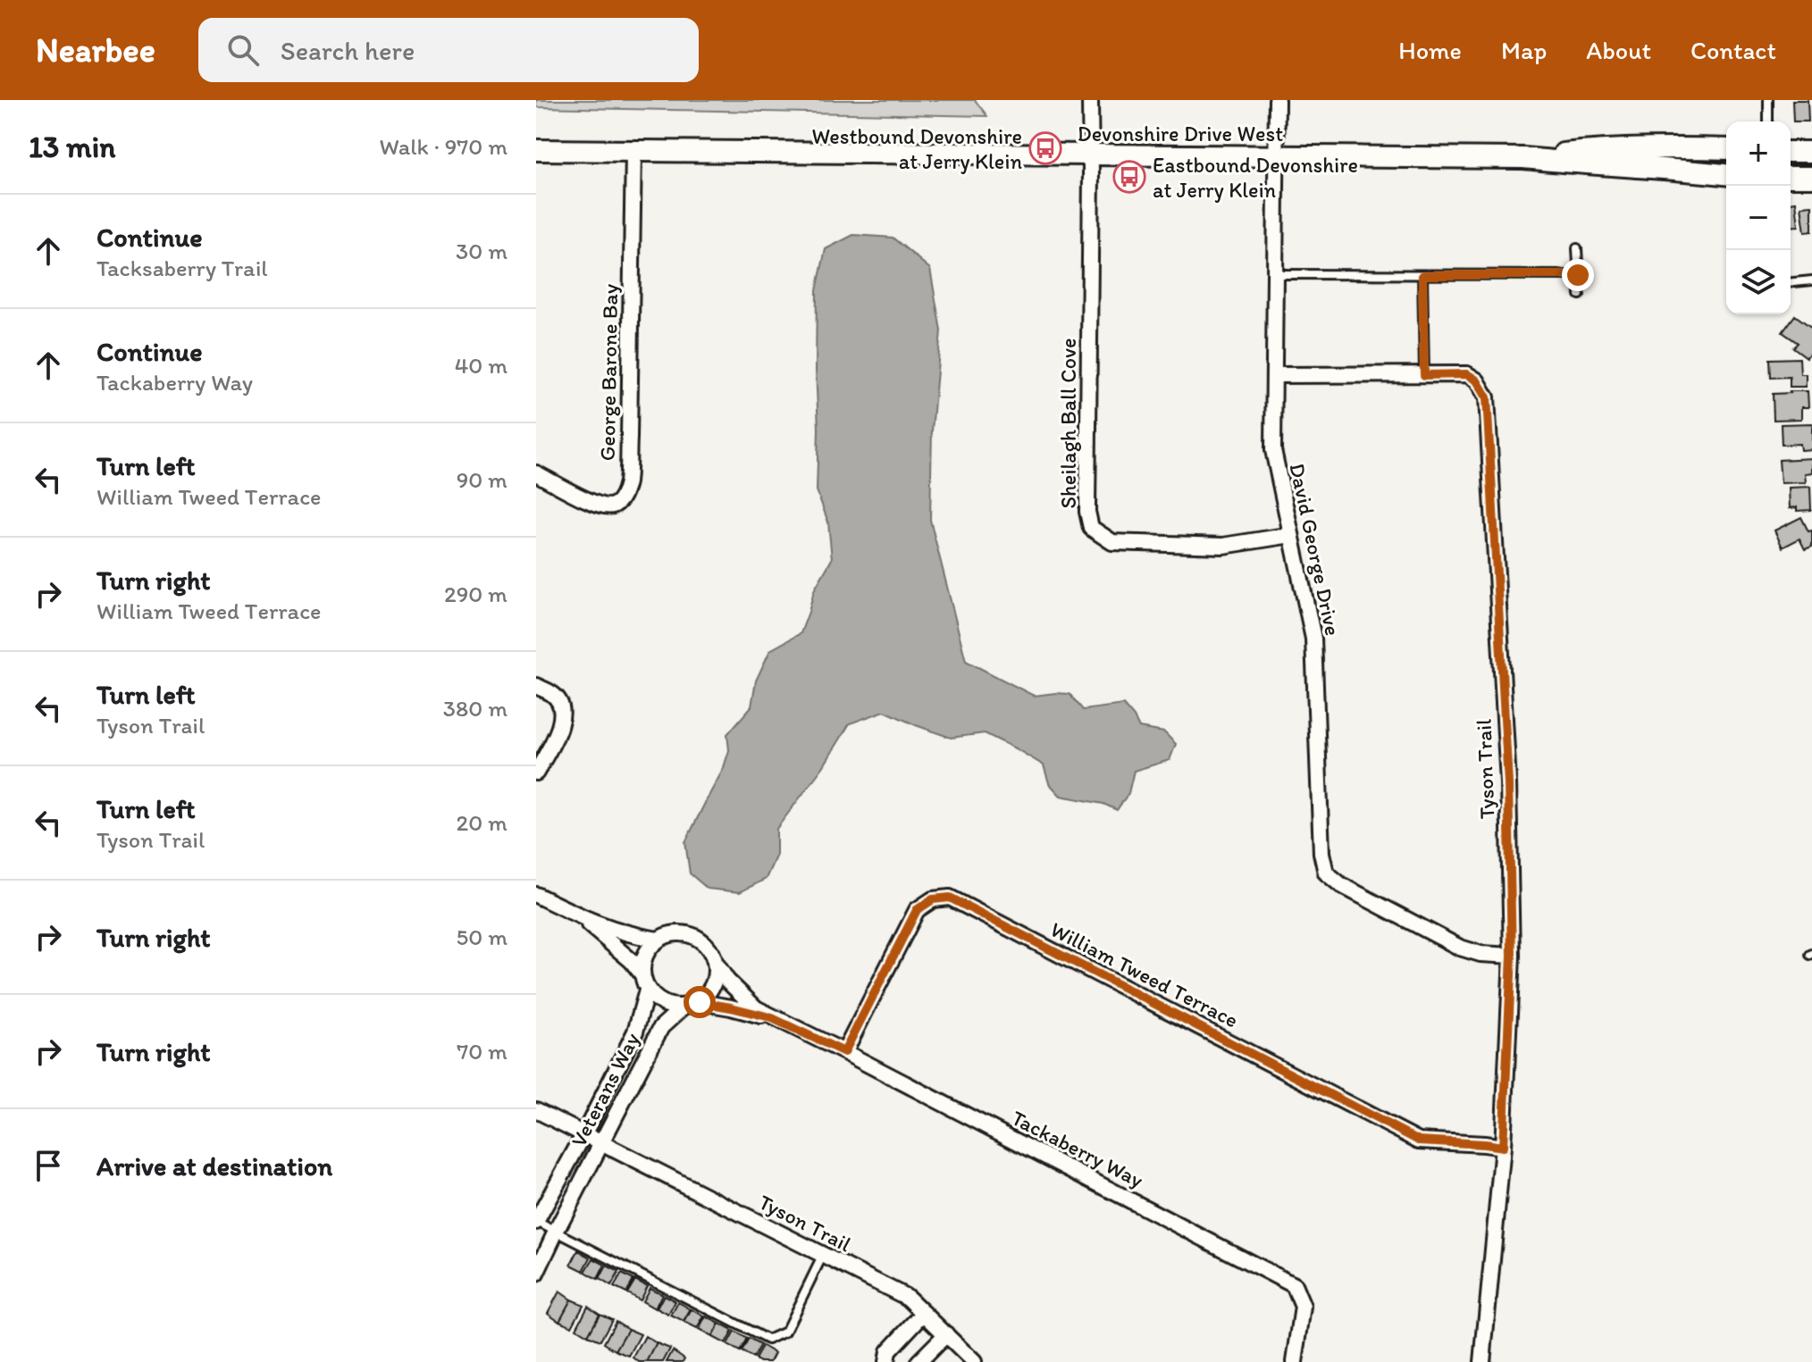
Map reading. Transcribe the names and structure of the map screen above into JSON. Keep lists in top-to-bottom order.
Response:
{
  "streets": {
    "street": [
      "Devonshire Drive West",
      "George Barone Bay",
      "Sheilagh Ball Cove",
      "David George Drive",
      "Tyson Trail",
      "William Tweed Terrace",
      "Veterans Way",
      "Tackaberry Way"
    ]
  },
  "crossings": [
    ["Devonshire Drive West", "George Barone Bay"],
    ["Devonshire Drive West", "Sheilagh Ball Cove"],
    ["Devonshire Drive West", "David George Drive"],
    ["Sheilagh Ball Cove", "David George Drive"],
    ["David George Drive", "Tyson Trail"],
    ["Tyson Trail", "William Tweed Terrace"],
    ["Tyson Trail", "Veterans Way"],
    ["William Tweed Terrace", "Tackaberry Way"]
  ],
  "places": {
    "bus stop": ["Westbound Devonshire at Jerry Klein", "Eastbound Devonshire at Jerry Klein"]
  },
  "page": {
    "header": "Nearbee",
    "search": "Search here",
    "nav": [
      "Home",
      "Map",
      "About",
      "Contact"
    ],
    "heading": ["13 min", "Walk · 970 m"],
    "map_buttons": ["+", "−"],
    "list": [
      ["Continue", "Tacksaberry Trail", "30 m"],
      ["Continue", "Tackaberry Way", "40 m"],
      ["Turn left", "William Tweed Terrace", "90 m"],
      ["Turn right", "William Tweed Terrace", "290 m"],
      ["Turn left", "Tyson Trail", "380 m"],
      ["Turn left", "Tyson Trail", "20 m"],
      ["Turn right", "50 m"],
      ["Turn right", "70 m"],
      "Arrive at destination"
    ]
  }
}
